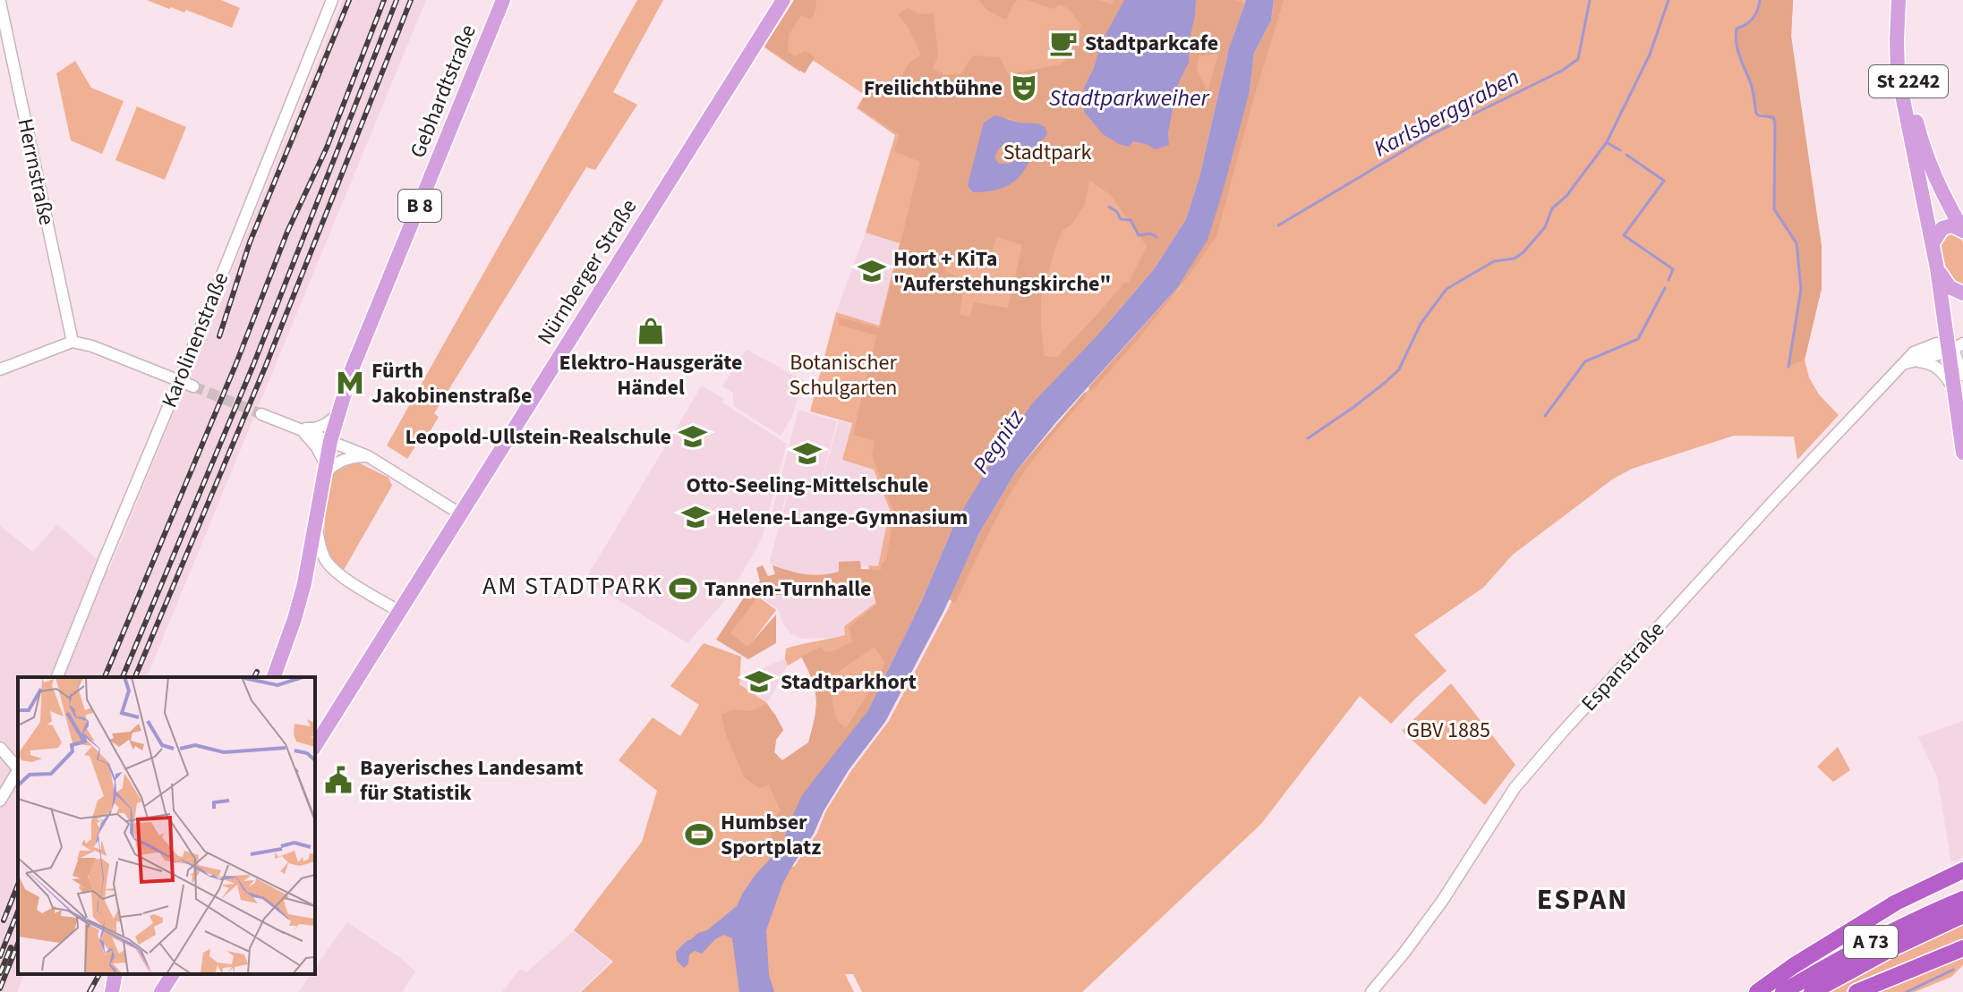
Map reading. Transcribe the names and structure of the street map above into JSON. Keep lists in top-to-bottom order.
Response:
{
  "streets": {
    "highway": ["A 73"],
    "main road": [
      "St 2242",
      "Gebhardtstraße",
      "B 8",
      "Nürnberger Straße"
    ],
    "street": ["Herrnstraße", "Karolinenstraße", "Espanstraße"]
  },
  "crossings": [
    ["Gebhardtstraße", "B 8"]
  ],
  "districts": ["AM STADTPARK", "ESPAN"],
  "water": ["Stadtparkweiher", "Karlsberggraben", "Pegnitz"],
  "parks": ["Stadtpark", "Botanischer Schulgarten", "GBV 1885"],
  "places": {
    "cafe": ["Stadtparkcafe"],
    "theatre": ["Freilichtbühne"],
    "school or university": [
      "Hort + KiTa \"Auferstehungskirche\"",
      "Leopold-Ullstein-Realschule",
      "Otto-Seeling-Mittelschule",
      "Helene-Lange-Gymnasium",
      "Stadtparkhort"
    ],
    "shop": ["Elektro-Hausgeräte Händel"],
    "metro station": ["Fürth Jakobinenstraße"],
    "sports": ["Tannen-Turnhalle", "Humbser Sportplatz"],
    "public building": ["Bayerisches Landesamt für Statistik"]
  }
}
